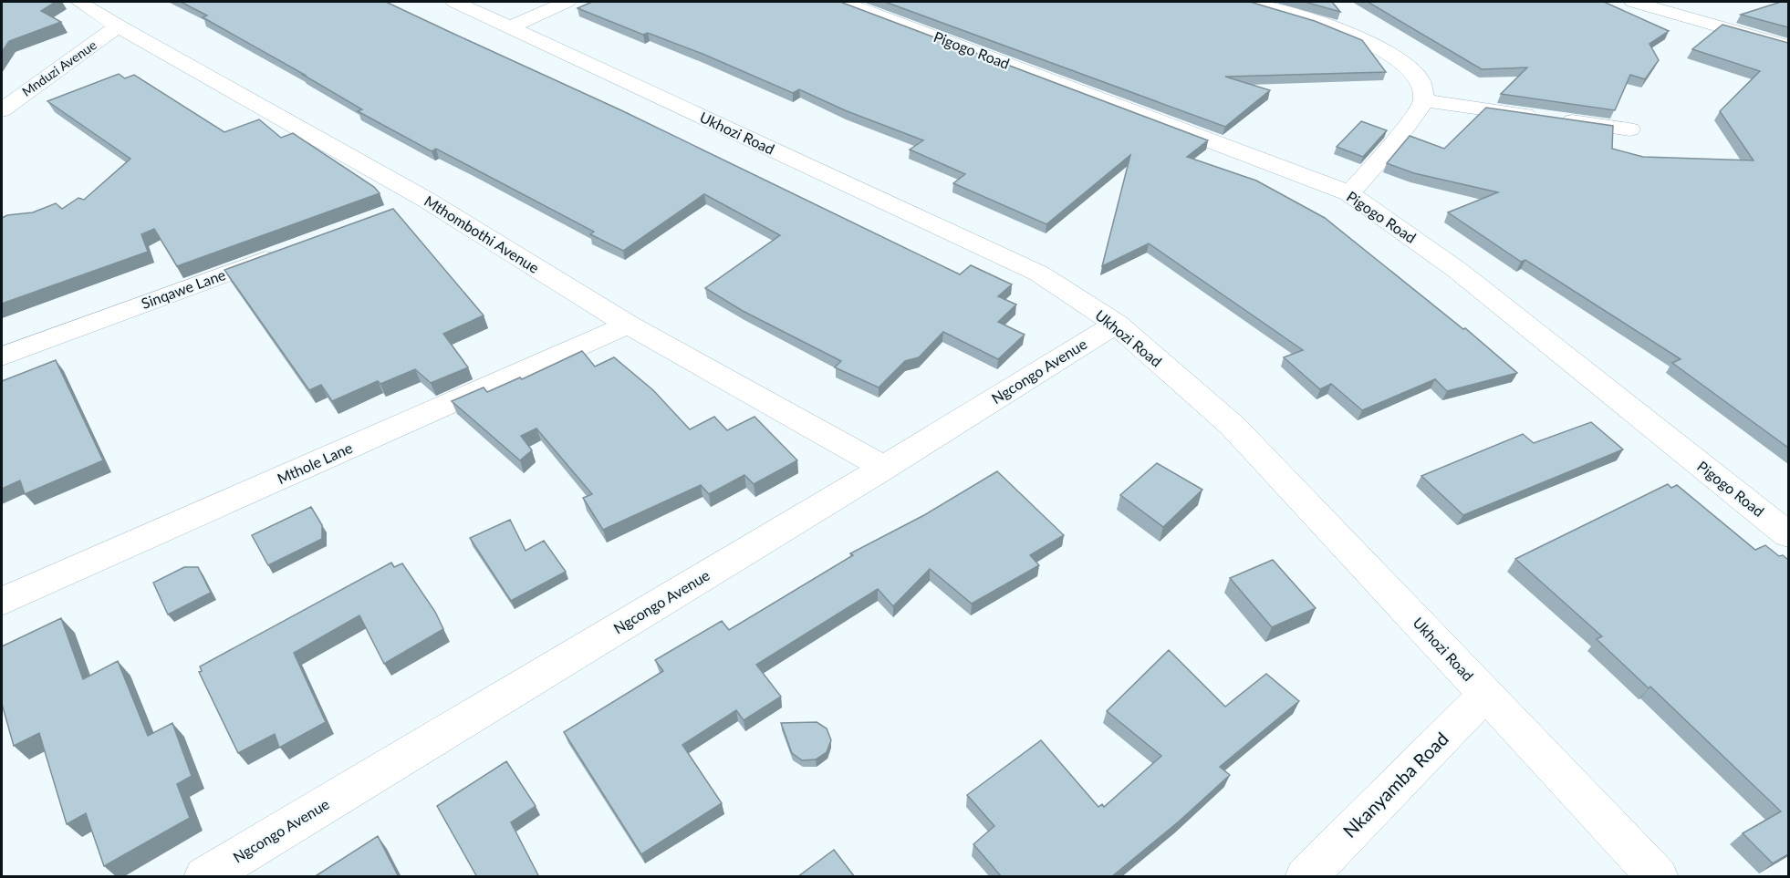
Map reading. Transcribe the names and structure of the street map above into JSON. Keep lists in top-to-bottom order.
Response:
{
  "streets": {
    "street": [
      "Pigogo Road",
      "Mnduzi Avenue",
      "Ukhozi Road",
      "Mthombothi Avenue",
      "Sinqawe Lane",
      "Ngcongo Avenue",
      "Mthole Lane",
      "Nkanyamba Road"
    ]
  },
  "crossings": [
    ["Mnduzi Avenue", "Mthombothi Avenue"],
    ["Ukhozi Road", "Ngcongo Avenue"],
    ["Ukhozi Road", "Nkanyamba Road"],
    ["Mthombothi Avenue", "Ngcongo Avenue"],
    ["Mthombothi Avenue", "Mthole Lane"]
  ]
}
